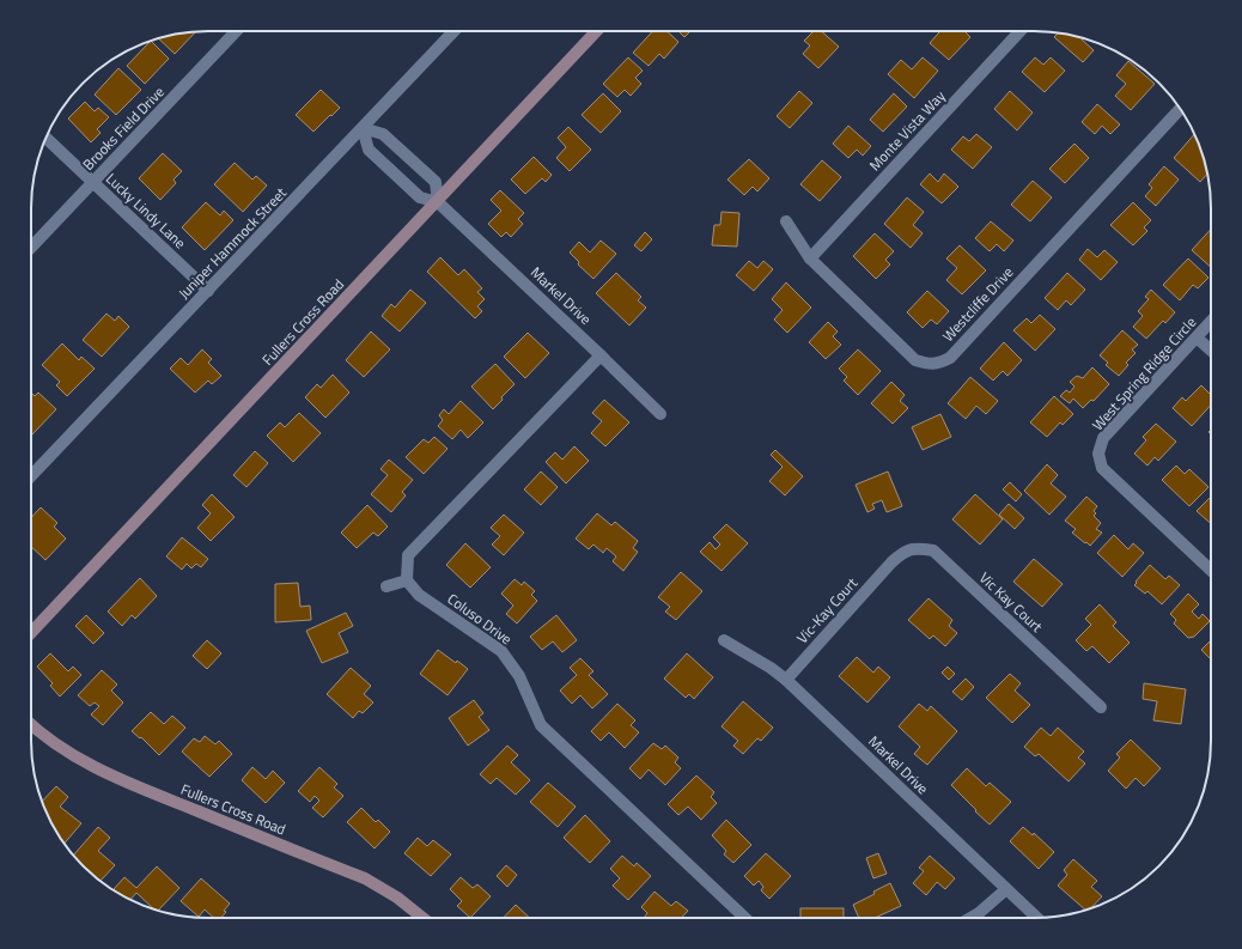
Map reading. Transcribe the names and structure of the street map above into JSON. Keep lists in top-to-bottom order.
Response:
{
  "streets": {
    "street": [
      "Brooks Field Drive",
      "Monte Vista Way",
      "Lucky Lindy Lane",
      "Juniper Hammock Street",
      "Markel Drive",
      "Westcliffe Drive",
      "Fullers Cross Road",
      "West Spring Ridge Circle",
      "Vic Kay Court",
      "Vic-Kay Court",
      "Coluso Drive"
    ]
  },
  "crossings": [
    ["Brooks Field Drive", "Lucky Lindy Lane"],
    ["Monte Vista Way", "Westcliffe Drive"],
    ["Lucky Lindy Lane", "Juniper Hammock Street"],
    ["Markel Drive", "Fullers Cross Road"],
    ["Markel Drive", "Vic-Kay Court"],
    ["Vic Kay Court", "Vic-Kay Court"]
  ]
}
